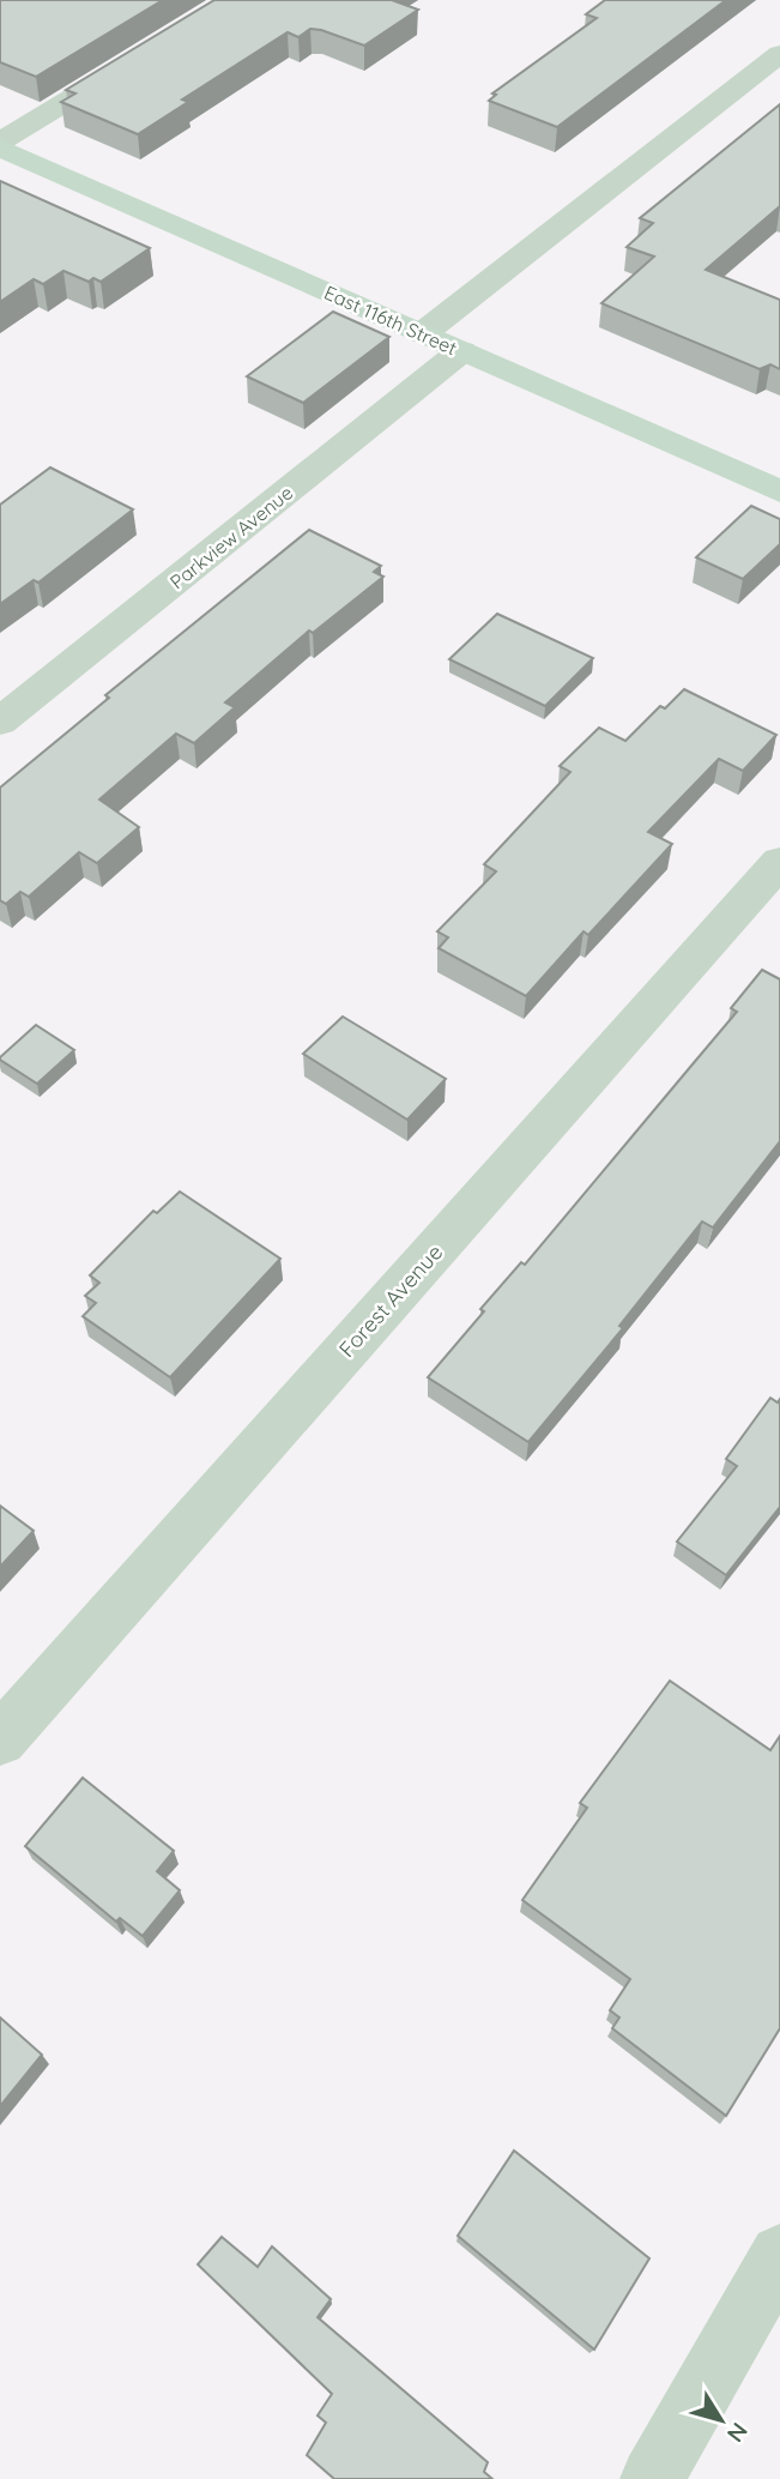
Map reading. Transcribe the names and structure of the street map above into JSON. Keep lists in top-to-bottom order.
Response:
{
  "streets": {
    "main road": ["East 116th Street"],
    "street": ["Parkview Avenue", "Forest Avenue"]
  },
  "crossings": [
    ["East 116th Street", "Parkview Avenue"]
  ],
  "north": "bottom right"
}
